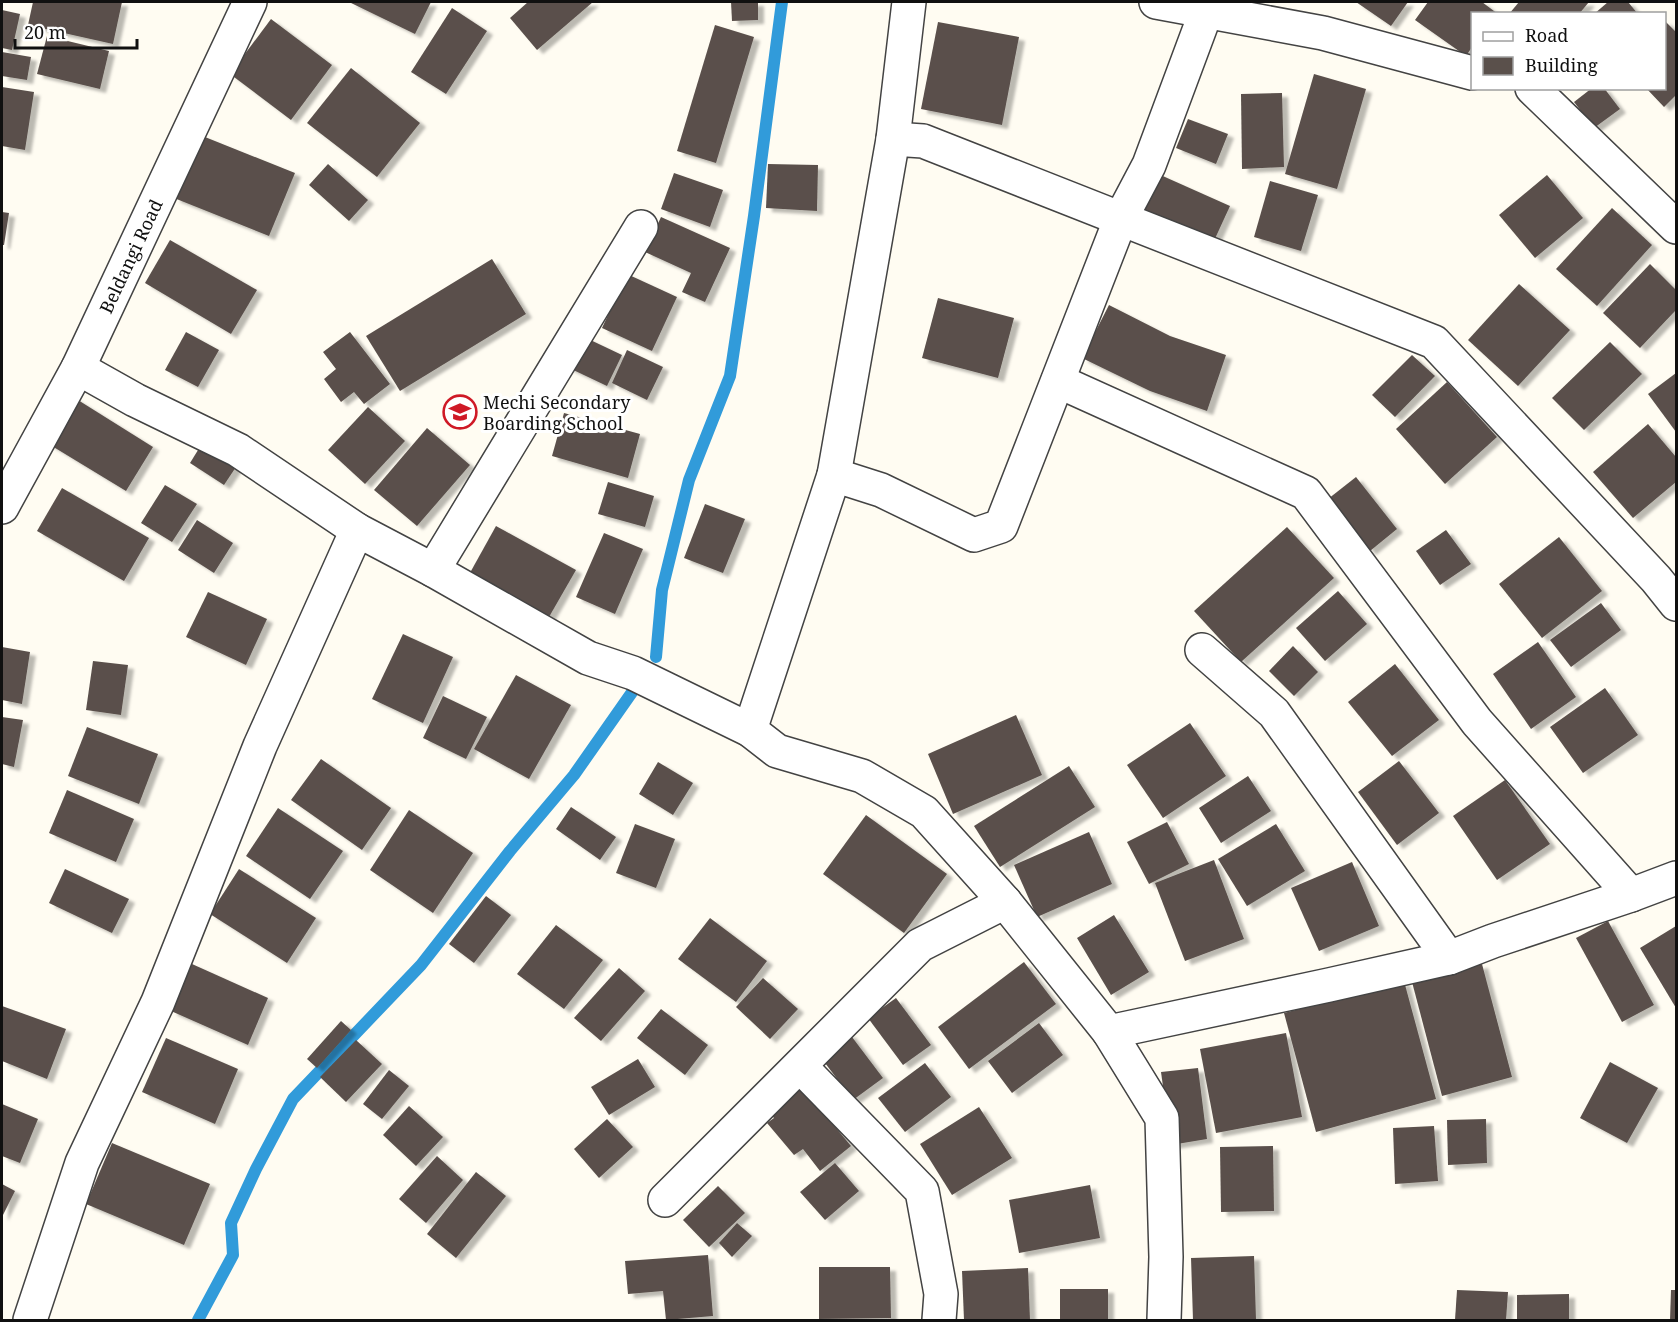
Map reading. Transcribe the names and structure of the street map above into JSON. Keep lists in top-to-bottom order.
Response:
{
  "streets": {
    "street": ["Beldangi Road"]
  },
  "places": {
    "school or university": ["Mechi Secondary Boarding School"]
  },
  "legend": ["Road", "Building"],
  "scale_bar": "20 m"
}
